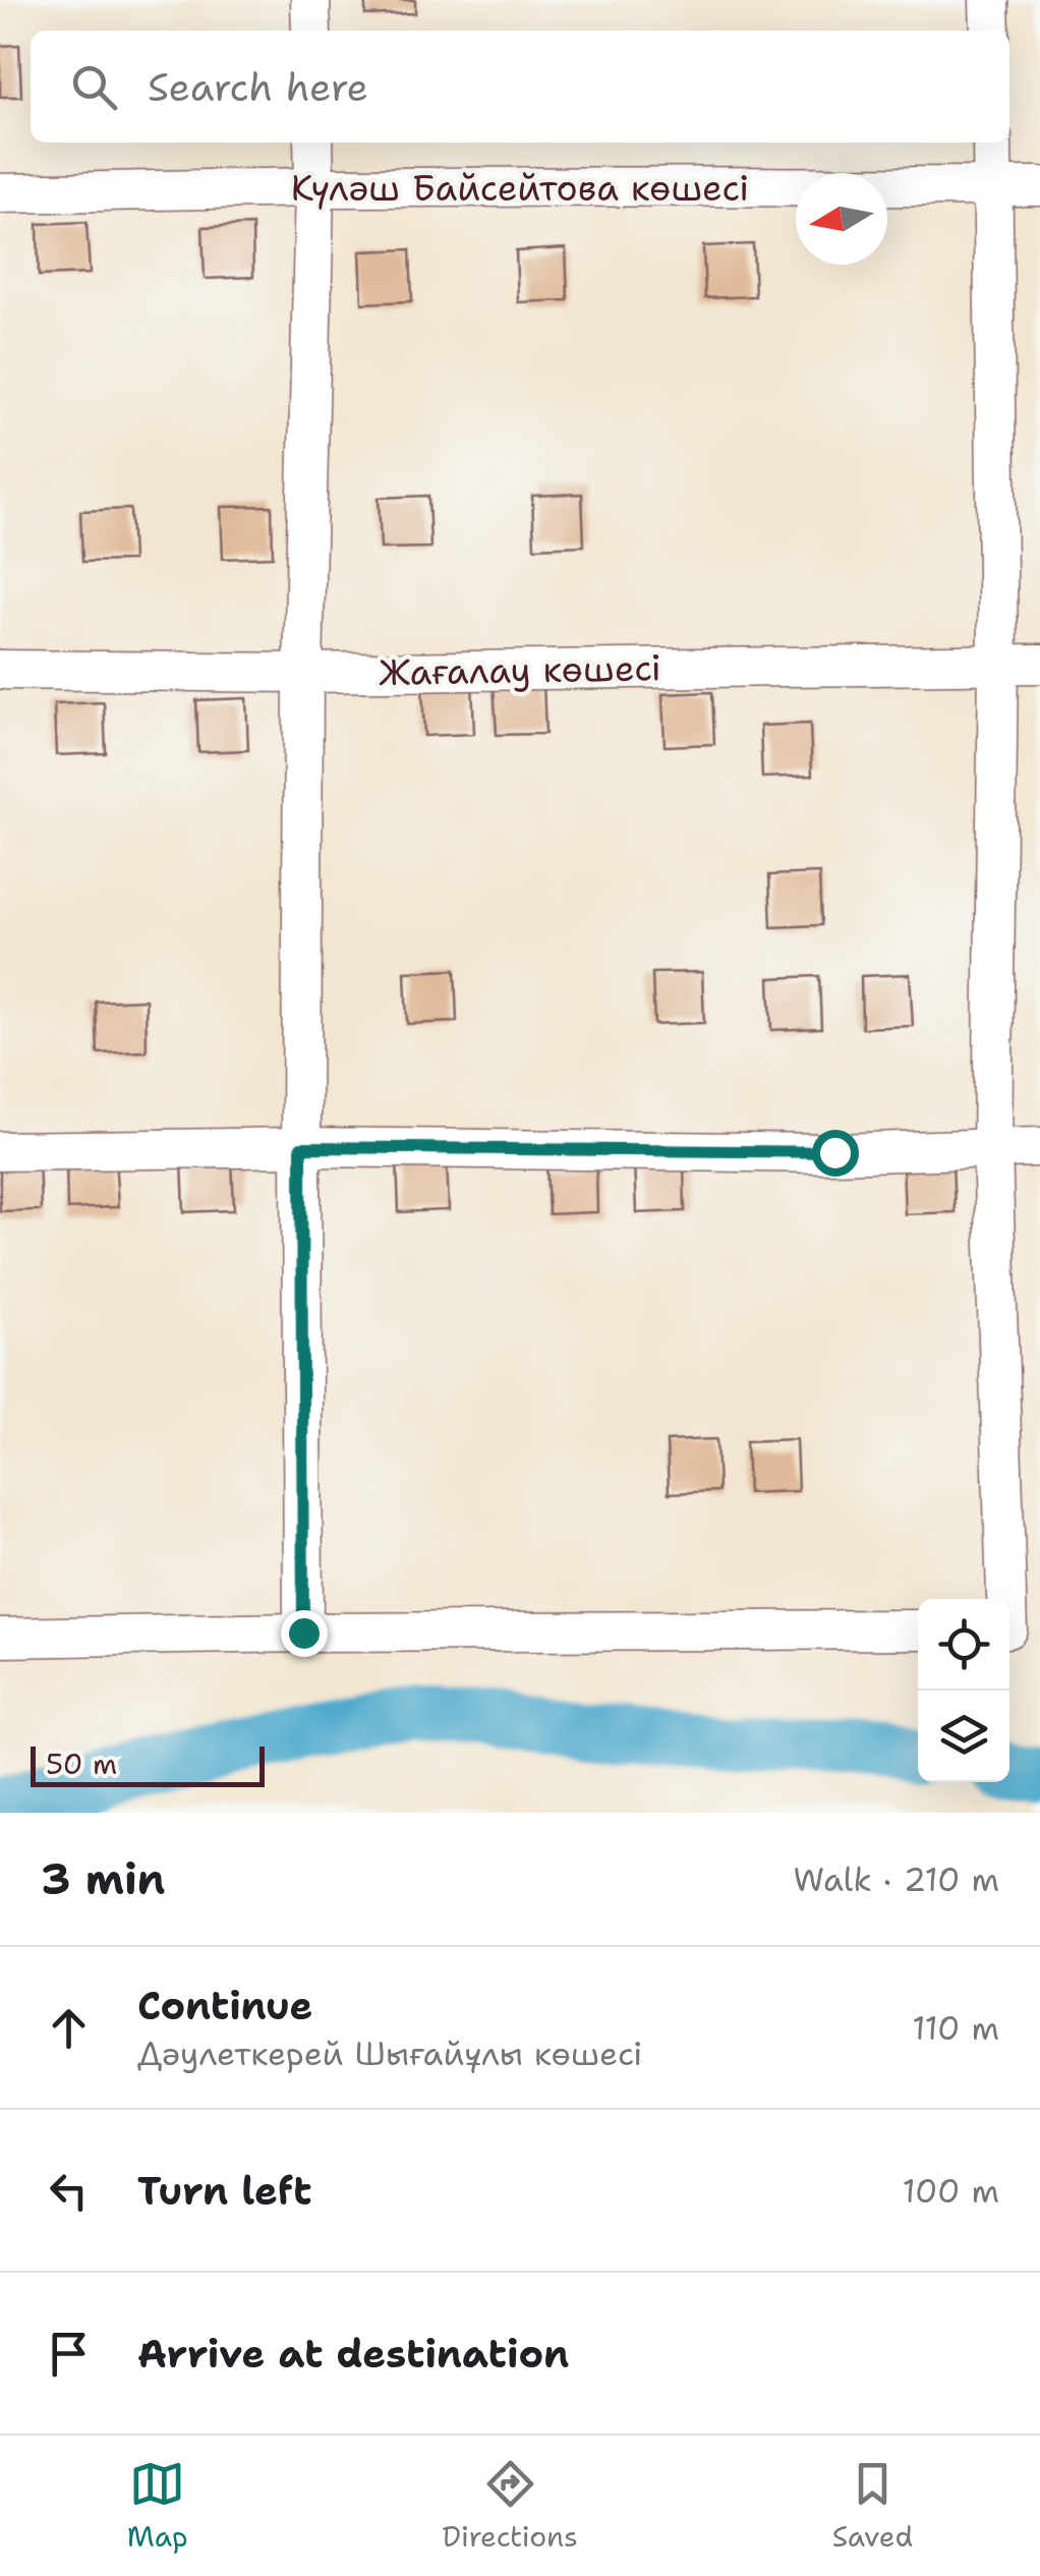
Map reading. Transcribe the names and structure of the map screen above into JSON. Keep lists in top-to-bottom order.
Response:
{
  "streets": {
    "street": ["Күләш Байсейтова көшесі", "Жағалау көшесі"]
  },
  "scale_bar": "50 m",
  "north": "left",
  "page": {
    "search": "Search here",
    "scale": "50 m",
    "heading": ["3 min", "Walk · 210 m"],
    "list": [
      ["Continue", "Дәулеткерей Шығайұлы көшесі", "110 m"],
      ["Turn left", "100 m"],
      "Arrive at destination"
    ],
    "nav": ["Map", "Directions", "Saved"]
  }
}
